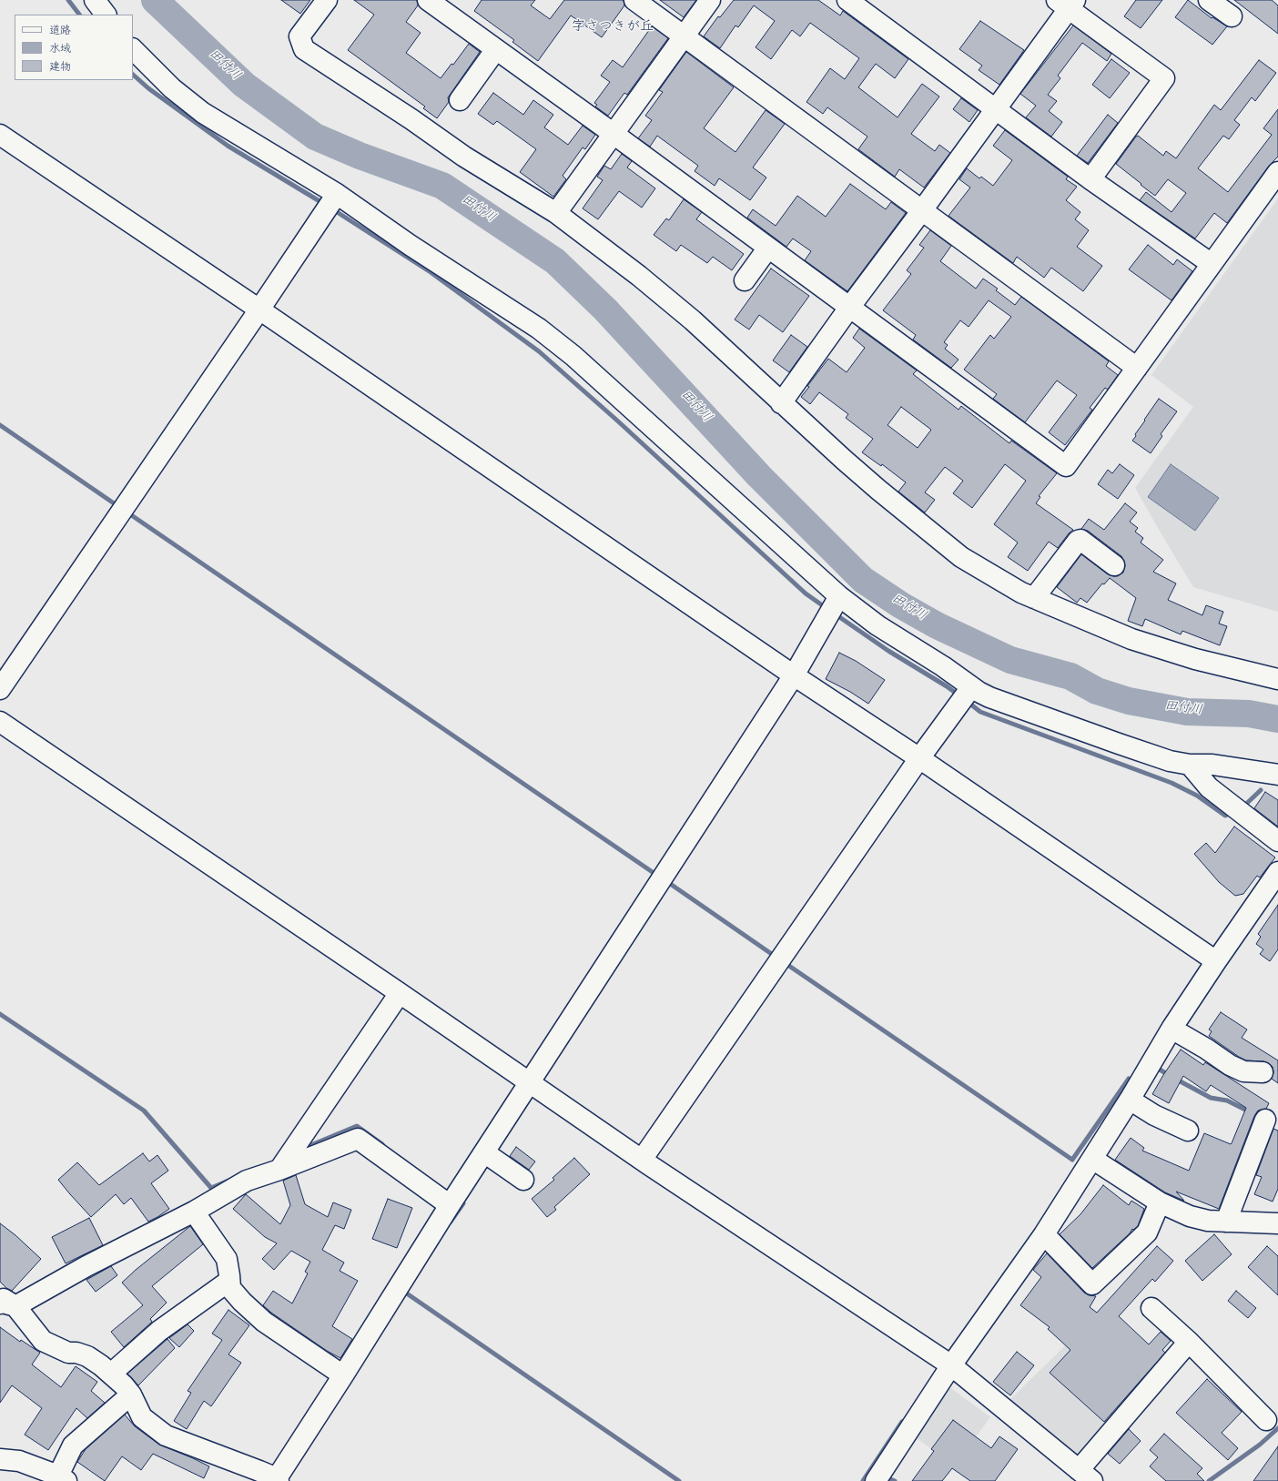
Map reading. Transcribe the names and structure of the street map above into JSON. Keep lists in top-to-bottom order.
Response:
{
  "districts": ["字さつきが丘"],
  "water": ["田付川"],
  "legend": ["道路", "水域", "建物"]
}
